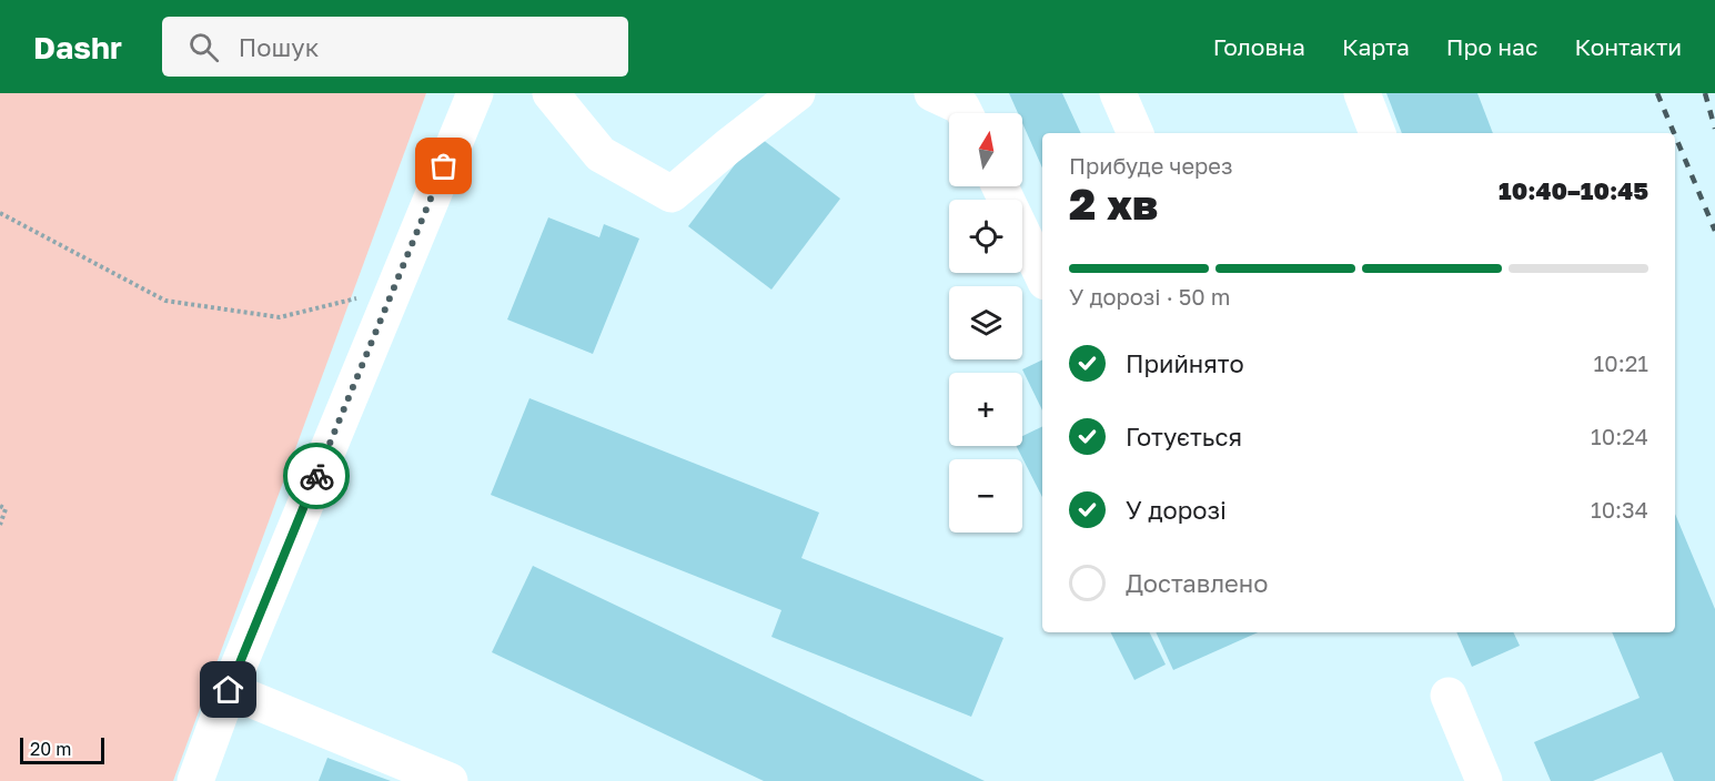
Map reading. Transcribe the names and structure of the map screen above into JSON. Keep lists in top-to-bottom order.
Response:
{
  "scale_bar": "20 m",
  "north": "top",
  "page": {
    "header": "Dashr",
    "search": "Пошук",
    "nav": [
      "Головна",
      "Карта",
      "Про нас",
      "Контакти"
    ],
    "map_buttons": ["+", "−"],
    "heading": ["2 хв", "Прибуде через", "10:40–10:45"],
    "bar": "У дорозі · 50 m",
    "list": [
      ["Прийнято", "10:21"],
      ["Готується", "10:24"],
      ["У дорозі", "10:34"],
      "Доставлено"
    ],
    "scale": "20 m"
  }
}
